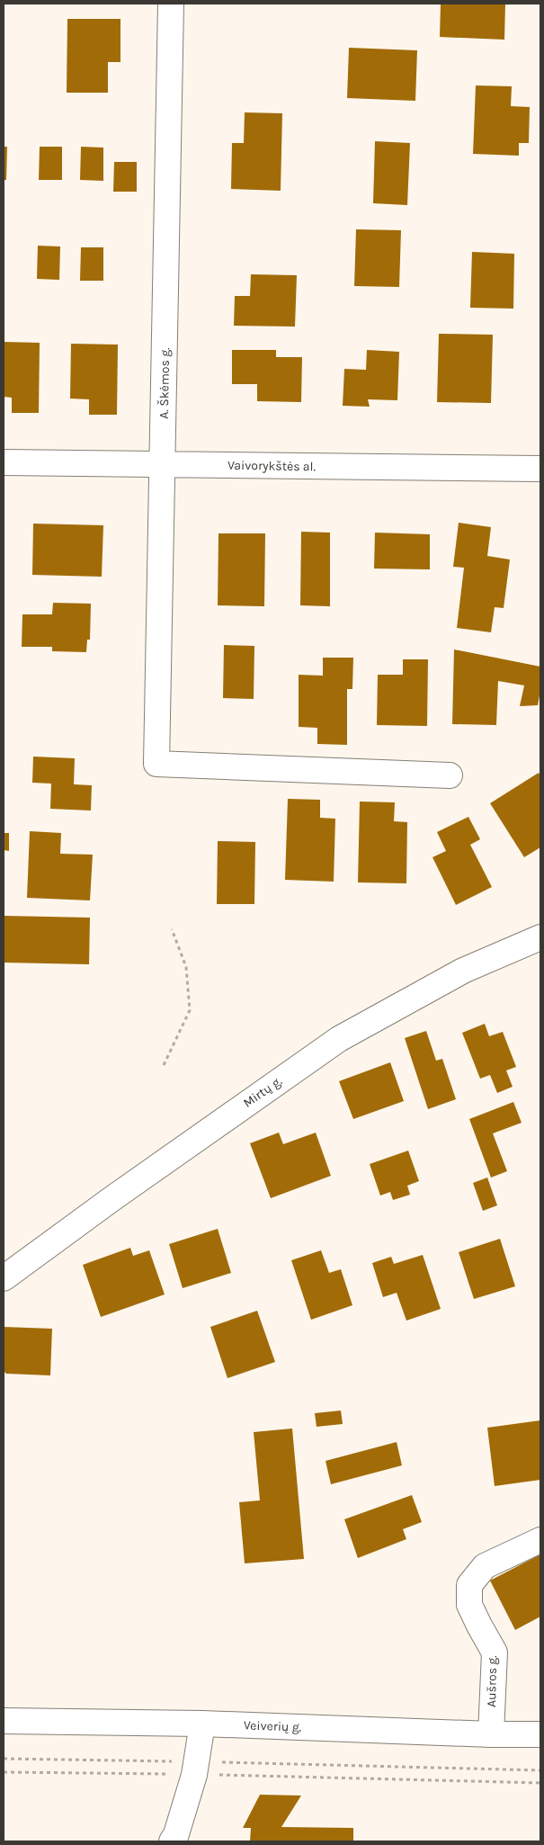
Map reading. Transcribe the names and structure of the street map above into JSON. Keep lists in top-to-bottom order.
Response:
{
  "streets": {
    "street": [
      "A. Škėmos g.",
      "Vaivorykštės al.",
      "Mirtų g.",
      "Aušros g.",
      "Veiverių g."
    ]
  },
  "crossings": [
    ["A. Škėmos g.", "Vaivorykštės al."],
    ["Aušros g.", "Veiverių g."]
  ]
}
